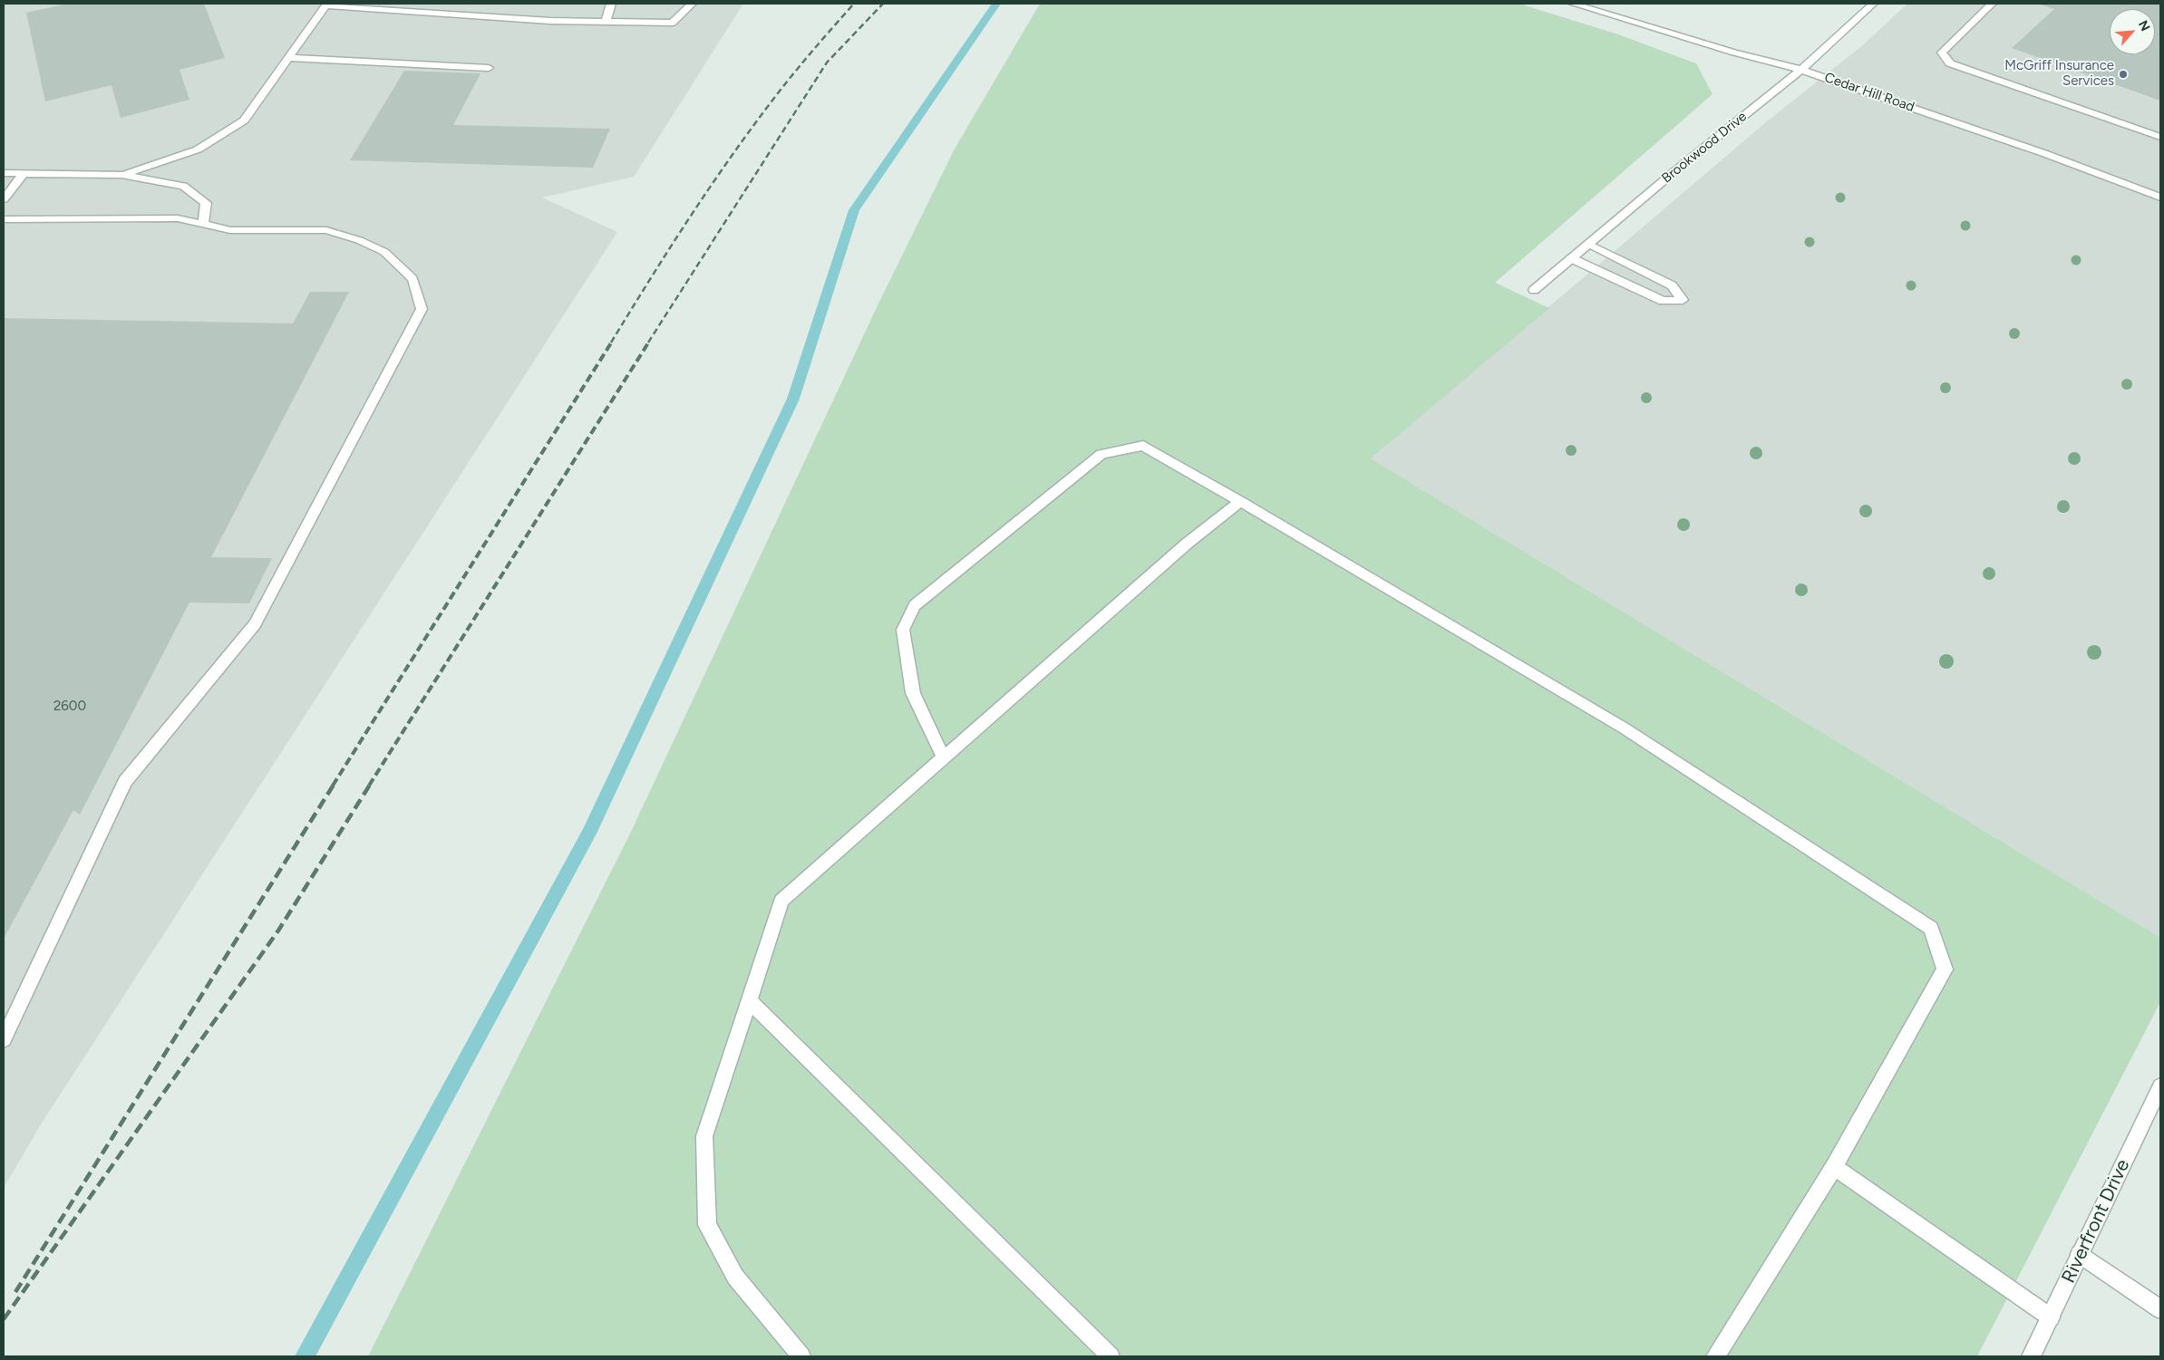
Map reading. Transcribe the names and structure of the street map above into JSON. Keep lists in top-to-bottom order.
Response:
{
  "streets": {
    "street": ["Cedar Hill Road", "Brookwood Drive", "Riverfront Drive"]
  },
  "crossings": [
    ["Cedar Hill Road", "Brookwood Drive"]
  ],
  "places": ["McGriff Insurance Services"],
  "house_numbers": ["2600"],
  "north": "top right"
}
